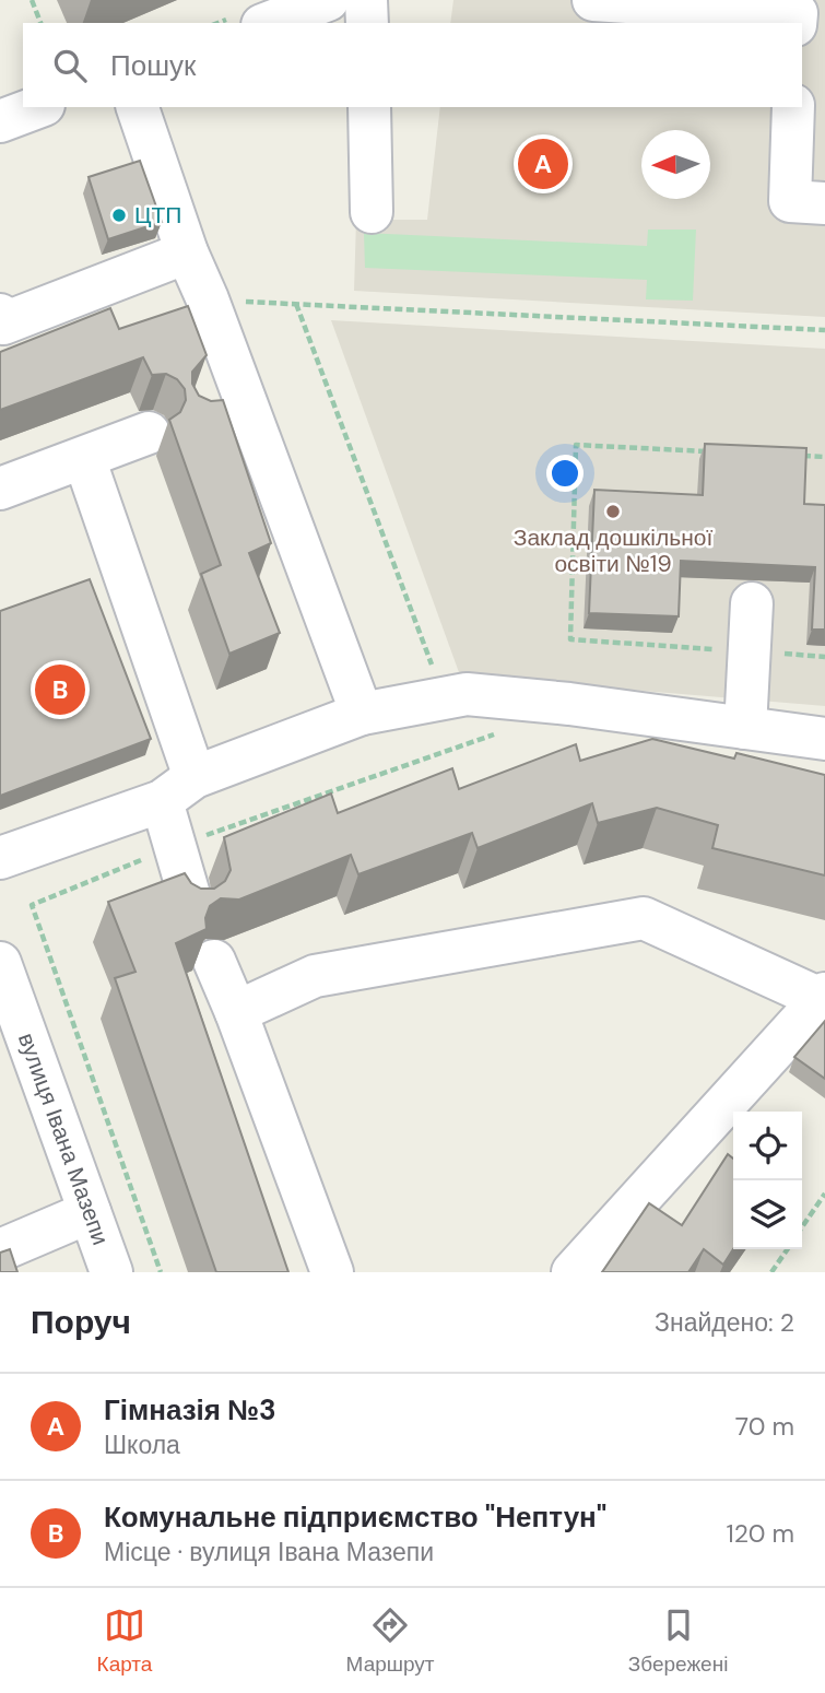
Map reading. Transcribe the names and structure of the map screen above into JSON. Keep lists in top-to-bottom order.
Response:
{
  "streets": {
    "street": ["вулиця Івана Мазепи"]
  },
  "places": ["ЦТП", "Заклад дошкільної освіти №19"],
  "north": "left",
  "page": {
    "search": "Пошук",
    "pins": ["A", "B"],
    "heading": ["Поруч", "Знайдено: 2"],
    "list": [
      {
        "mark": "A",
        "name": "Гімназія №3",
        "note": "Школа",
        "value": "70 m"
      },
      {
        "mark": "B",
        "name": "Комунальне підприємство \"Нептун\"",
        "note": "Місце · вулиця Івана Мазепи",
        "value": "120 m"
      }
    ],
    "nav": ["Карта", "Маршрут", "Збережені"]
  }
}
